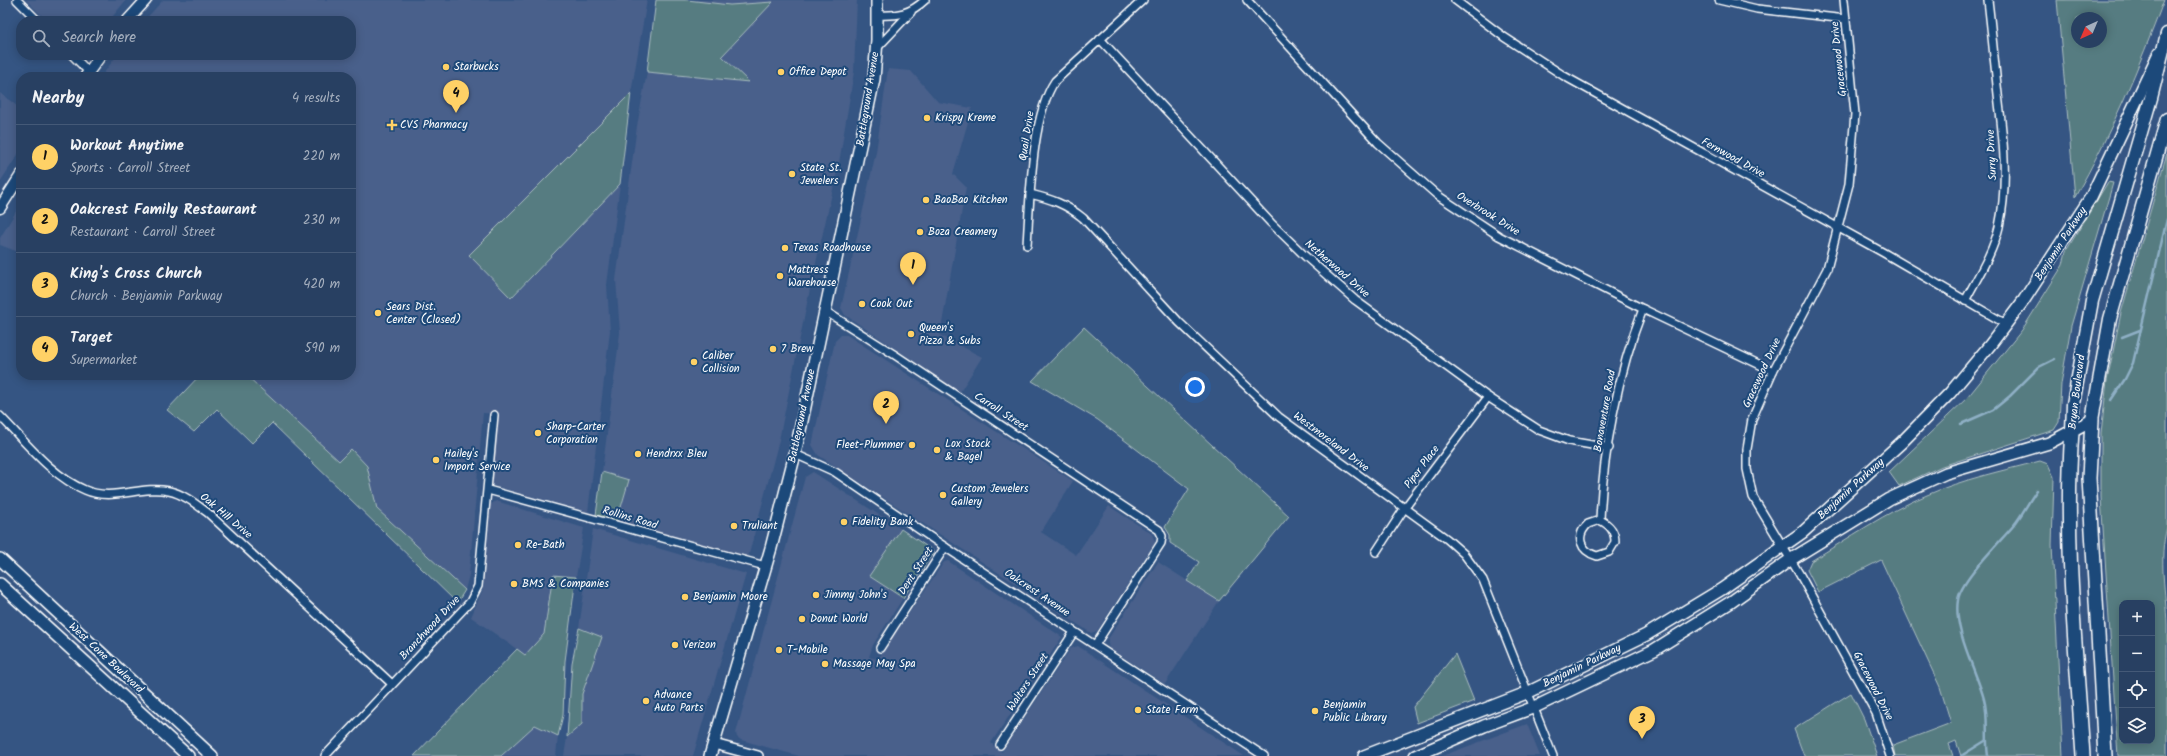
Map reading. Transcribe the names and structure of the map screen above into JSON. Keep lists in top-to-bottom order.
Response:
{
  "streets": {
    "highway": ["Bryan Boulevard"],
    "main road": ["Battleground Avenue", "Benjamin Parkway", "West Cone Boulevard"],
    "street": [
      "Gracewood Drive",
      "Quail Drive",
      "Surry Drive",
      "Fernwood Drive",
      "Overbrook Drive",
      "Netherwood Drive",
      "Bonaventure Road",
      "Carroll Street",
      "Westmoreland Drive",
      "Piper Place",
      "Oak Hill Drive",
      "Rollins Road",
      "Dent Street",
      "Oakcrest Avenue",
      "Branchwood Drive",
      "Walters Street"
    ]
  },
  "crossings": [
    ["Gracewood Drive", "Fernwood Drive"],
    ["Gracewood Drive", "Overbrook Drive"],
    ["Gracewood Drive", "Benjamin Parkway"],
    ["Battleground Avenue", "Carroll Street"],
    ["Battleground Avenue", "Rollins Road"],
    ["Battleground Avenue", "Oakcrest Avenue"],
    ["Quail Drive", "Netherwood Drive"],
    ["Quail Drive", "Westmoreland Drive"],
    ["Surry Drive", "Fernwood Drive"],
    ["Fernwood Drive", "Benjamin Parkway"],
    ["Overbrook Drive", "Bonaventure Road"],
    ["Benjamin Parkway", "Bryan Boulevard"],
    ["Benjamin Parkway", "Westmoreland Drive"],
    ["Netherwood Drive", "Bonaventure Road"],
    ["Netherwood Drive", "Piper Place"],
    ["Carroll Street", "Oakcrest Avenue"],
    ["Westmoreland Drive", "Piper Place"],
    ["Oak Hill Drive", "Branchwood Drive"],
    ["Rollins Road", "Branchwood Drive"],
    ["Dent Street", "Oakcrest Avenue"],
    ["Oakcrest Avenue", "Walters Street"]
  ],
  "places": {
    "other": [
      "Starbucks",
      "Office Depot",
      "Krispy Kreme",
      "State St. Jewelers",
      "BaoBao Kitchen",
      "Boza Creamery",
      "Texas Roadhouse",
      "Mattress Warehouse",
      "Cook Out",
      "Sears Dist. Center (Closed)",
      "Queen's Pizza & Subs",
      "7 Brew",
      "Caliber Collision",
      "Sharp-Carter Corporation",
      "Fleet-Plummer",
      "Lox Stock & Bagel",
      "Hendrxx Bleu",
      "Hailey's Import Service",
      "Custom Jewelers Gallery",
      "Fidelity Bank",
      "Truliant",
      "Re-Bath",
      "BMS & Companies",
      "Jimmy John's",
      "Benjamin Moore",
      "Donut World",
      "Verizon",
      "T-Mobile",
      "Massage May Spa",
      "Advance Auto Parts",
      "State Farm",
      "Benjamin Public Library"
    ],
    "health": ["CVS Pharmacy"]
  },
  "north": "bottom left",
  "page": {
    "search": "Search here",
    "heading": ["Nearby", "4 results"],
    "pins": [
      "4",
      "1",
      "2",
      "3"
    ],
    "list": [
      {
        "mark": "1",
        "name": "Workout Anytime",
        "note": "Sports · Carroll Street",
        "value": "220 m"
      },
      {
        "mark": "2",
        "name": "Oakcrest Family Restaurant",
        "note": "Restaurant · Carroll Street",
        "value": "230 m"
      },
      {
        "mark": "3",
        "name": "King's Cross Church",
        "note": "Church · Benjamin Parkway",
        "value": "420 m"
      },
      {
        "mark": "4",
        "name": "Target",
        "note": "Supermarket",
        "value": "590 m"
      }
    ],
    "map_buttons": ["+", "−"]
  }
}
